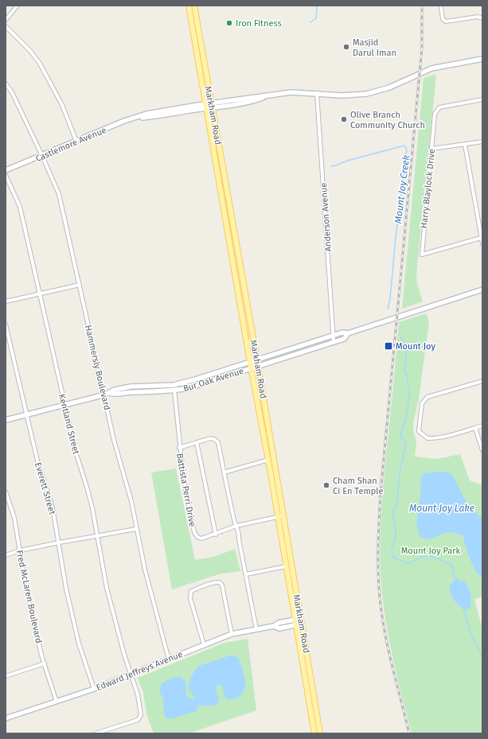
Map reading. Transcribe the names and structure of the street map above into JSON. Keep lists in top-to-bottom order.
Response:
{
  "streets": {
    "main road": ["Markham Road"],
    "street": [
      "Castlemore Avenue",
      "Harry Blaylock Drive",
      "Anderson Avenue",
      "Hammersly Boulevard",
      "Bur Oak Avenue",
      "Kentland Street",
      "Everett Street",
      "Battista Perri Drive",
      "Fred McLaren Boulevard",
      "Edward Jeffreys Avenue"
    ]
  },
  "crossings": [
    ["Markham Road", "Castlemore Avenue"],
    ["Markham Road", "Bur Oak Avenue"],
    ["Markham Road", "Battista Perri Drive"],
    ["Markham Road", "Edward Jeffreys Avenue"],
    ["Castlemore Avenue", "Anderson Avenue"],
    ["Castlemore Avenue", "Hammersly Boulevard"],
    ["Anderson Avenue", "Bur Oak Avenue"],
    ["Hammersly Boulevard", "Bur Oak Avenue"],
    ["Hammersly Boulevard", "Edward Jeffreys Avenue"],
    ["Bur Oak Avenue", "Kentland Street"],
    ["Bur Oak Avenue", "Everett Street"],
    ["Bur Oak Avenue", "Battista Perri Drive"],
    ["Kentland Street", "Edward Jeffreys Avenue"],
    ["Everett Street", "Edward Jeffreys Avenue"],
    ["Fred McLaren Boulevard", "Edward Jeffreys Avenue"]
  ],
  "water": ["Mount Joy Creek", "Mount Joy Lake"],
  "parks": ["Mount Joy Park"],
  "places": {
    "other": [
      "Iron Fitness",
      "Masjid Darul Iman",
      "Olive Branch Community Church",
      "Cham Shan Ci En Temple"
    ],
    "transit": ["Mount Joy"]
  }
}
